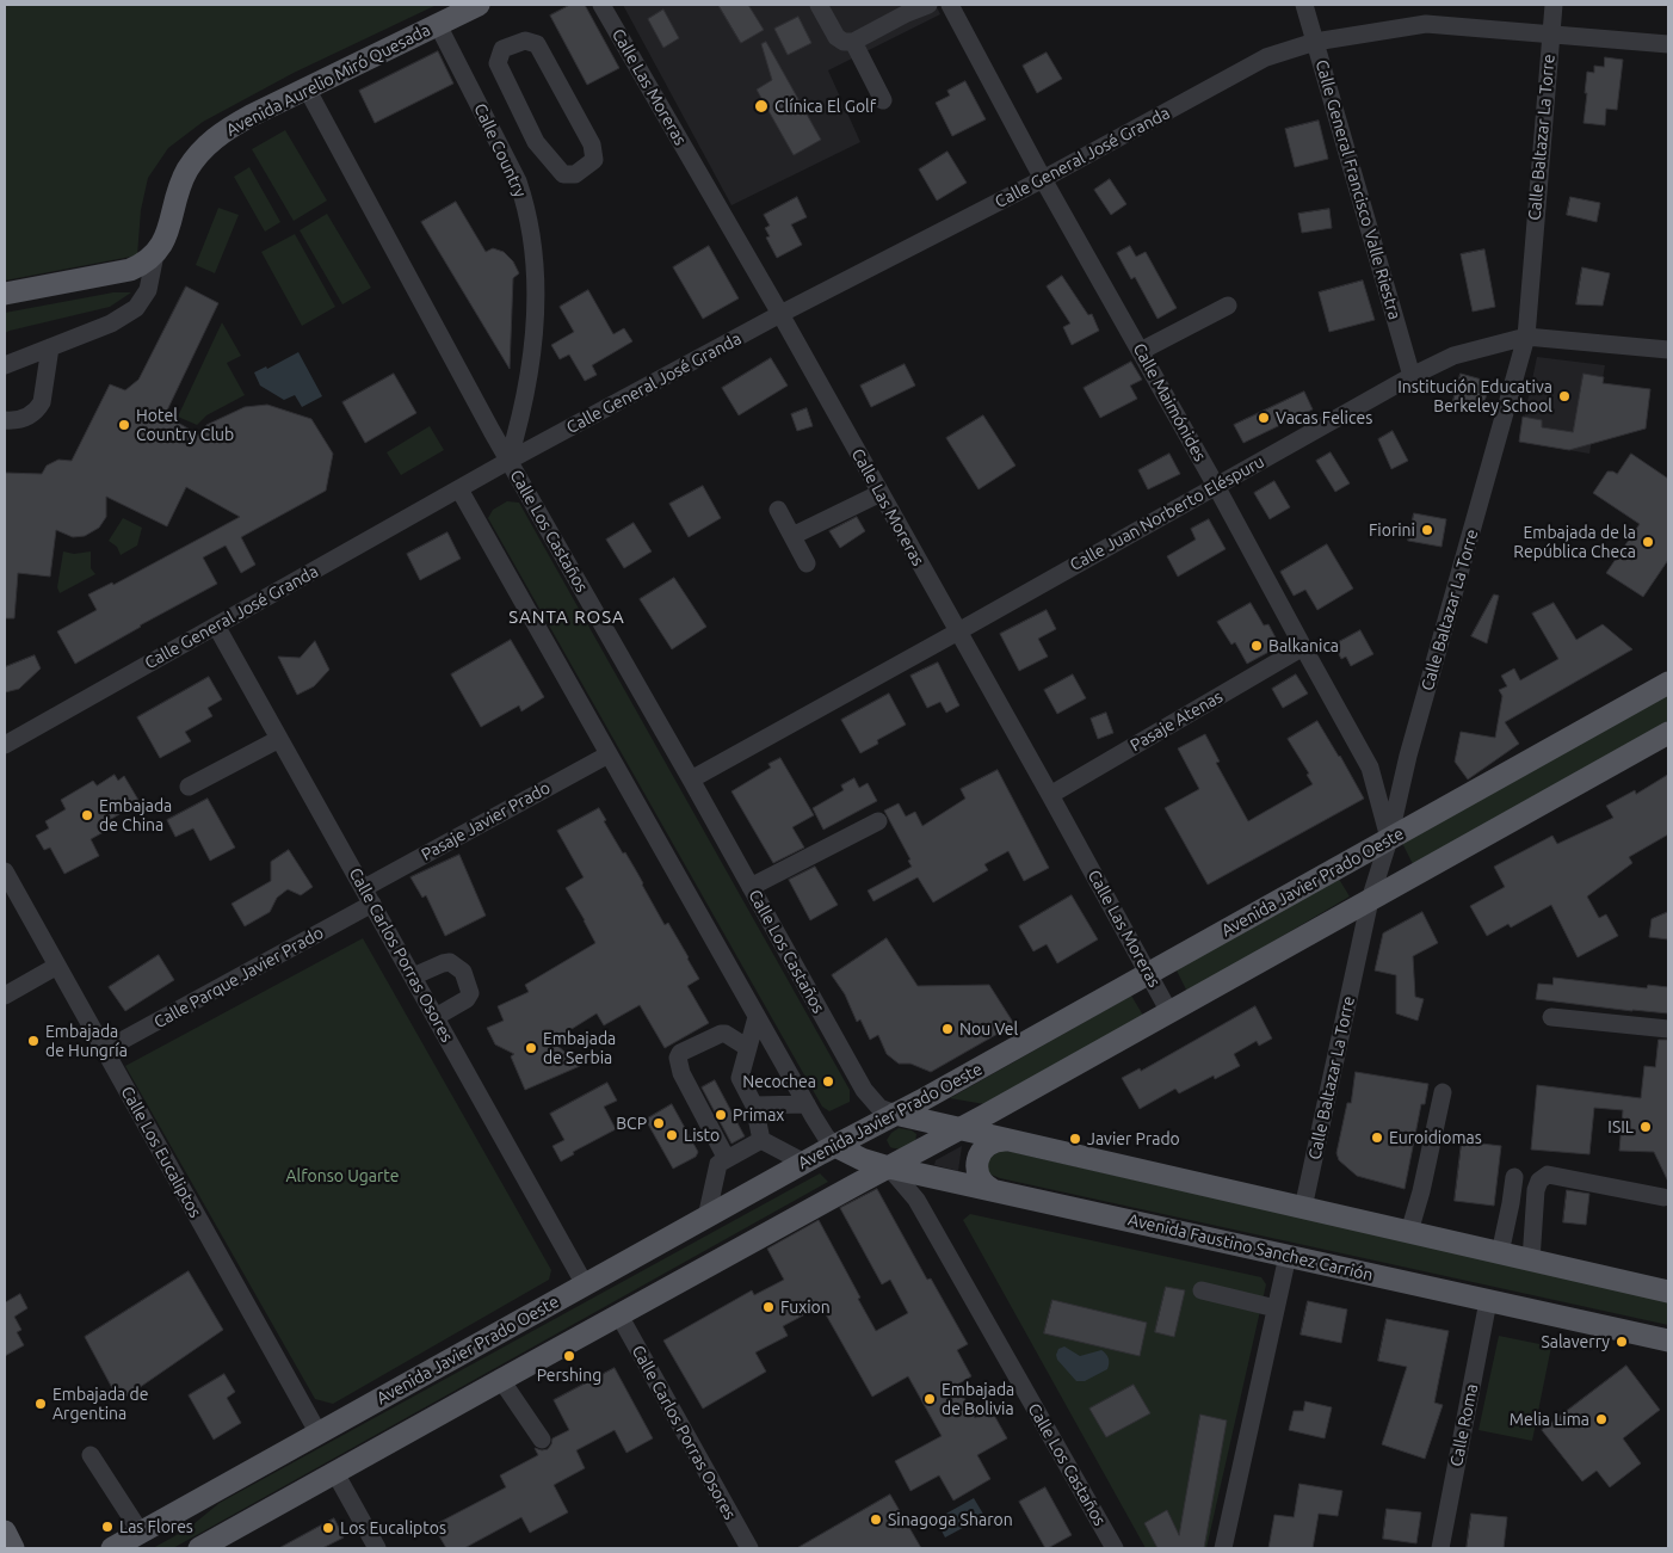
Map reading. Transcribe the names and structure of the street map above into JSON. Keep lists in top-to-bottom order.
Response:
{
  "streets": {
    "main road": ["Avenida Aurelio Miró Quesada", "Avenida Javier Prado Oeste", "Avenida Faustino Sanchez Carrión"],
    "street": [
      "Calle Las Moreras",
      "Calle Baltazar La Torre",
      "Calle Country",
      "Calle General José Granda",
      "Calle General Francisco Valle Riestra",
      "Calle Maimónides",
      "Calle Juan Norberto Eléspuru",
      "Calle Los Castaños",
      "Pasaje Atenas",
      "Pasaje Javier Prado",
      "Calle Carlos Porras Osores",
      "Calle Parque Javier Prado",
      "Calle Los Eucaliptos",
      "Calle Roma"
    ]
  },
  "crossings": [
    ["Avenida Aurelio Miró Quesada", "Calle Country"],
    ["Avenida Aurelio Miró Quesada", "Calle Los Castaños"],
    ["Calle Las Moreras", "Calle General José Granda"],
    ["Calle Las Moreras", "Calle Juan Norberto Eléspuru"],
    ["Calle Las Moreras", "Pasaje Atenas"],
    ["Calle Las Moreras", "Avenida Javier Prado Oeste"],
    ["Calle Baltazar La Torre", "Calle General José Granda"],
    ["Calle Baltazar La Torre", "Calle Maimónides"],
    ["Calle Baltazar La Torre", "Calle Juan Norberto Eléspuru"],
    ["Calle Baltazar La Torre", "Avenida Javier Prado Oeste"],
    ["Calle Country", "Calle General José Granda"],
    ["Calle Country", "Calle Los Castaños"],
    ["Calle General José Granda", "Calle General Francisco Valle Riestra"],
    ["Calle General José Granda", "Calle Maimónides"],
    ["Calle General José Granda", "Calle Los Castaños"],
    ["Calle General José Granda", "Calle Carlos Porras Osores"],
    ["Calle General Francisco Valle Riestra", "Calle Juan Norberto Eléspuru"],
    ["Calle Maimónides", "Calle Juan Norberto Eléspuru"],
    ["Calle Maimónides", "Pasaje Atenas"],
    ["Calle Maimónides", "Avenida Javier Prado Oeste"],
    ["Calle Juan Norberto Eléspuru", "Calle Los Castaños"],
    ["Calle Los Castaños", "Avenida Javier Prado Oeste"],
    ["Calle Los Castaños", "Avenida Faustino Sanchez Carrión"],
    ["Pasaje Javier Prado", "Calle Carlos Porras Osores"],
    ["Pasaje Javier Prado", "Calle Parque Javier Prado"],
    ["Avenida Javier Prado Oeste", "Calle Carlos Porras Osores"],
    ["Avenida Javier Prado Oeste", "Calle Los Eucaliptos"],
    ["Avenida Javier Prado Oeste", "Avenida Faustino Sanchez Carrión"],
    ["Calle Carlos Porras Osores", "Calle Parque Javier Prado"],
    ["Calle Parque Javier Prado", "Calle Los Eucaliptos"],
    ["Avenida Faustino Sanchez Carrión", "Calle Roma"]
  ],
  "districts": ["SANTA ROSA"],
  "parks": ["Alfonso Ugarte"],
  "places": [
    "Clínica El Golf",
    "Institución Educativa Berkeley School",
    "Vacas Felices",
    "Hotel Country Club",
    "Fiorini",
    "Embajada de la República Checa",
    "Balkanica",
    "Embajada de China",
    "Nou Vel",
    "Embajada de Hungría",
    "Embajada de Serbia",
    "Necochea",
    "Primax",
    "BCP",
    "ISIL",
    "Listo",
    "Euroidiomas",
    "Javier Prado",
    "Fuxion",
    "Salaverry",
    "Pershing",
    "Embajada de Bolivia",
    "Embajada de Argentina",
    "Melia Lima",
    "Sinagoga Sharon",
    "Las Flores",
    "Los Eucaliptos"
  ]
}
